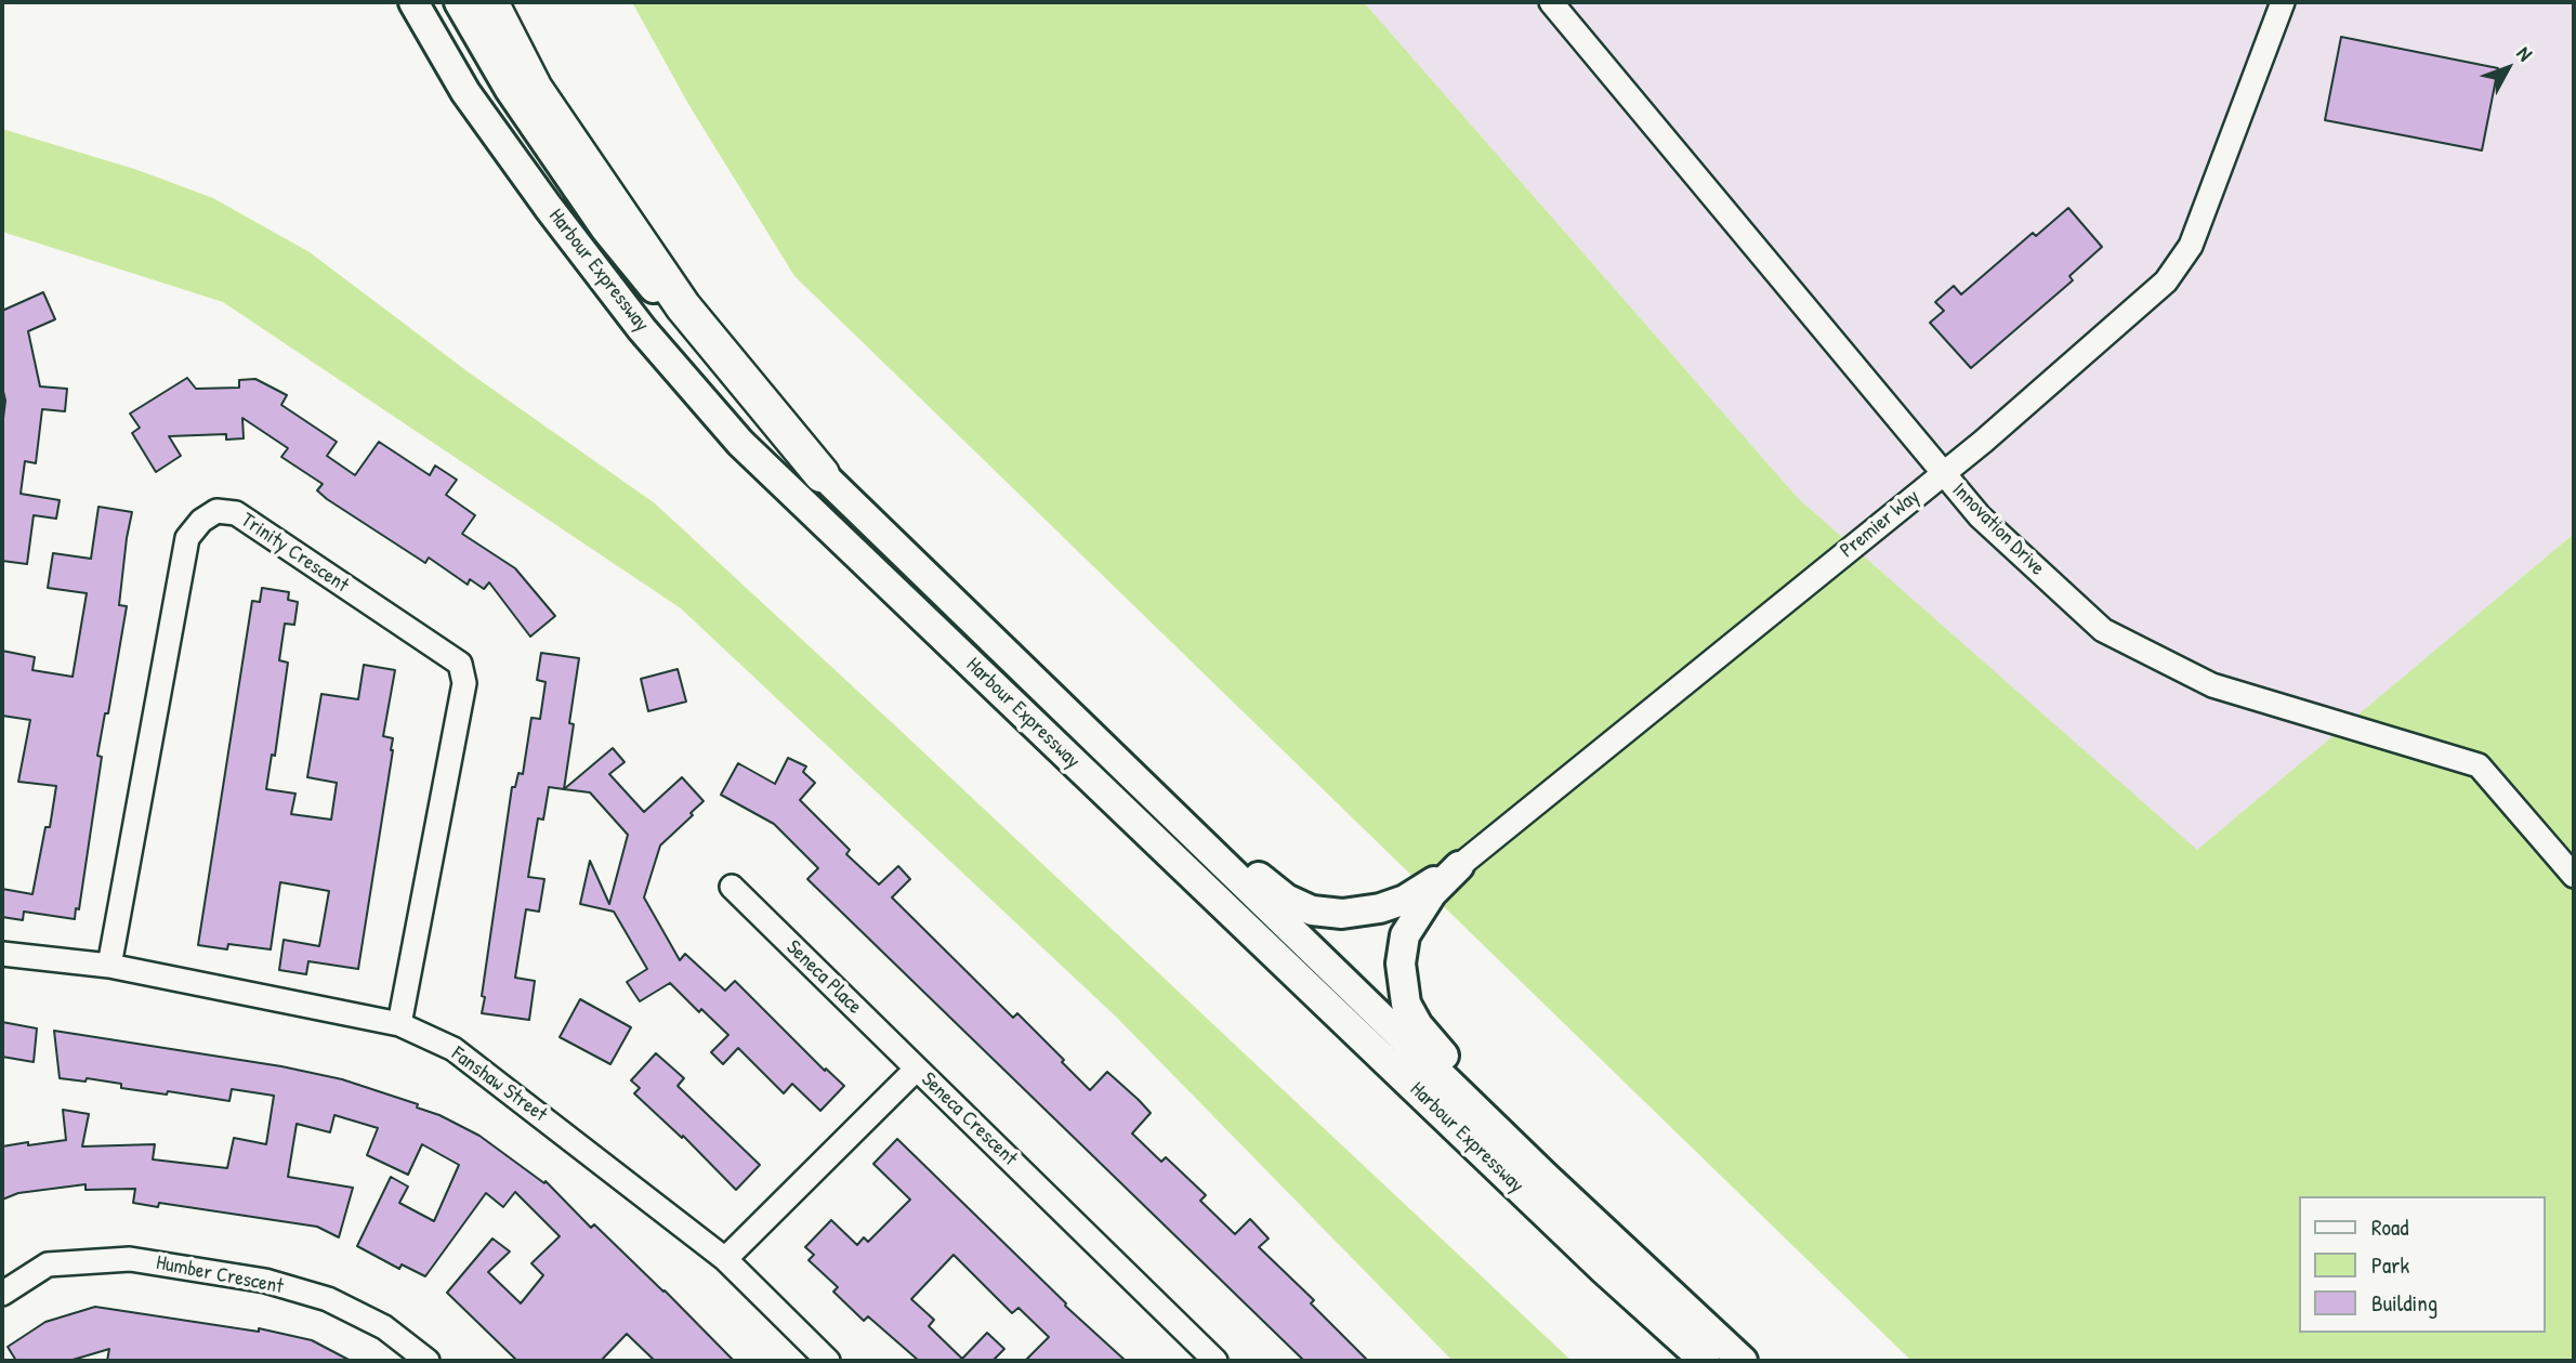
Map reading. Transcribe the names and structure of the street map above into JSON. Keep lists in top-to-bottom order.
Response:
{
  "streets": {
    "main road": ["Harbour Expressway"],
    "street": [
      "Premier Way",
      "Innovation Drive",
      "Trinity Crescent",
      "Seneca Place",
      "Fanshaw Street",
      "Seneca Crescent",
      "Humber Crescent"
    ]
  },
  "crossings": [
    ["Premier Way", "Innovation Drive"],
    ["Trinity Crescent", "Fanshaw Street"],
    ["Seneca Place", "Seneca Crescent"],
    ["Fanshaw Street", "Seneca Crescent"]
  ],
  "legend": ["Road", "Park", "Building"],
  "north": "top right"
}
